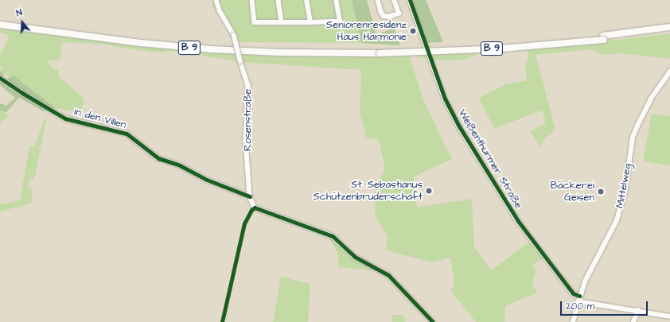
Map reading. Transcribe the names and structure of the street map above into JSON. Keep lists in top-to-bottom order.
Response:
{
  "streets": {
    "highway": ["B 9"],
    "street": [
      "In den Villen",
      "Rosenstraße",
      "Weißenthurmer Straße",
      "Mittelweg"
    ]
  },
  "crossings": [
    ["In den Villen", "Rosenstraße"],
    ["Weißenthurmer Straße", "Mittelweg"]
  ],
  "places": ["Seniorenresidenz Haus Harmonie", "St. Sebastianus Schützenbruderschaft", "Bäckerei Geisen"],
  "scale_bar": "200 m",
  "north": "top"
}
